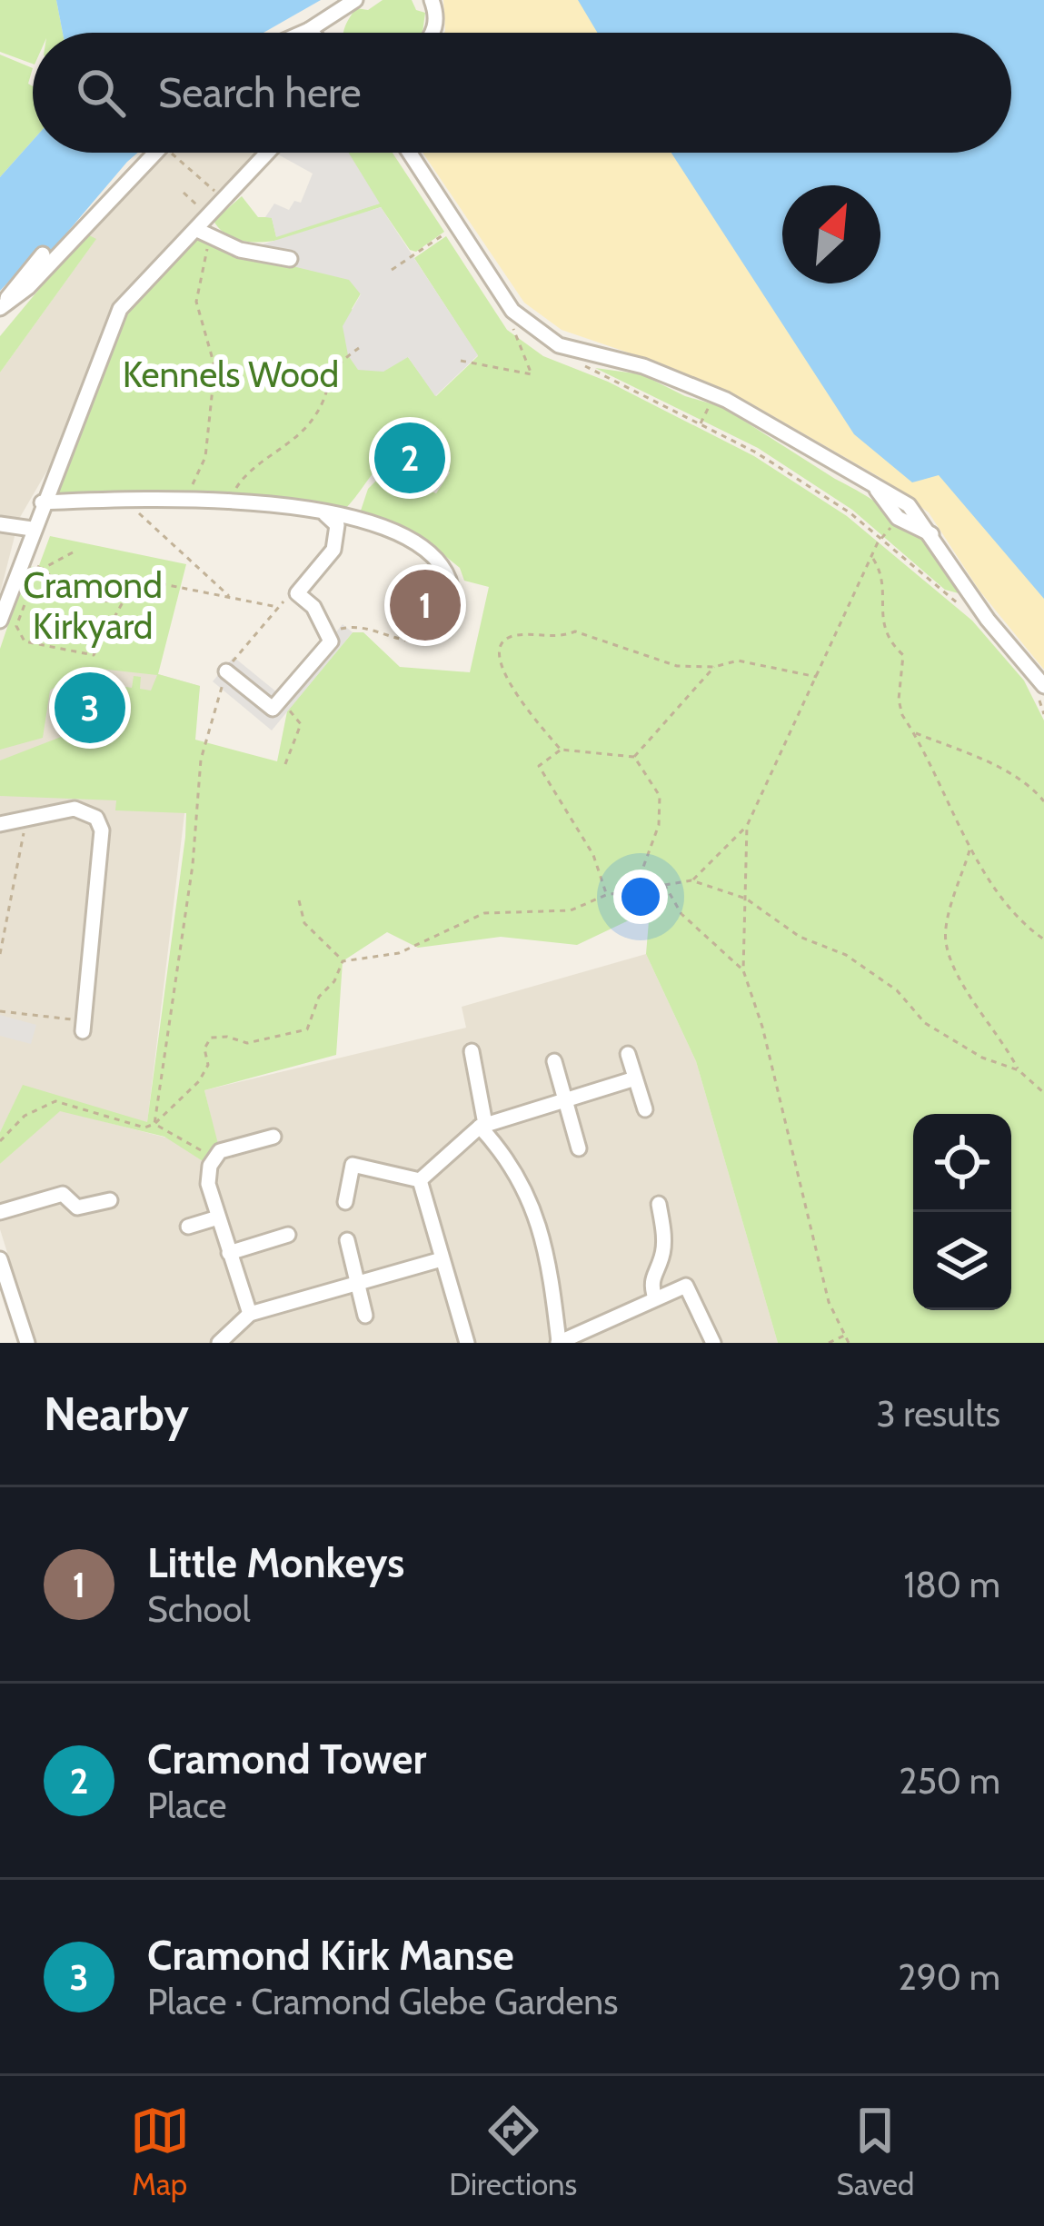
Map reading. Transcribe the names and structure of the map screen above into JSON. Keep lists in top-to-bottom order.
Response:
{
  "parks": ["Kennels Wood", "Cramond Kirkyard"],
  "north": "top right",
  "page": {
    "search": "Search here",
    "pins": ["2", "1", "3"],
    "heading": ["Nearby", "3 results"],
    "list": [
      {
        "mark": "1",
        "name": "Little Monkeys",
        "note": "School",
        "value": "180 m"
      },
      {
        "mark": "2",
        "name": "Cramond Tower",
        "note": "Place",
        "value": "250 m"
      },
      {
        "mark": "3",
        "name": "Cramond Kirk Manse",
        "note": "Place · Cramond Glebe Gardens",
        "value": "290 m"
      }
    ],
    "nav": ["Map", "Directions", "Saved"]
  }
}
